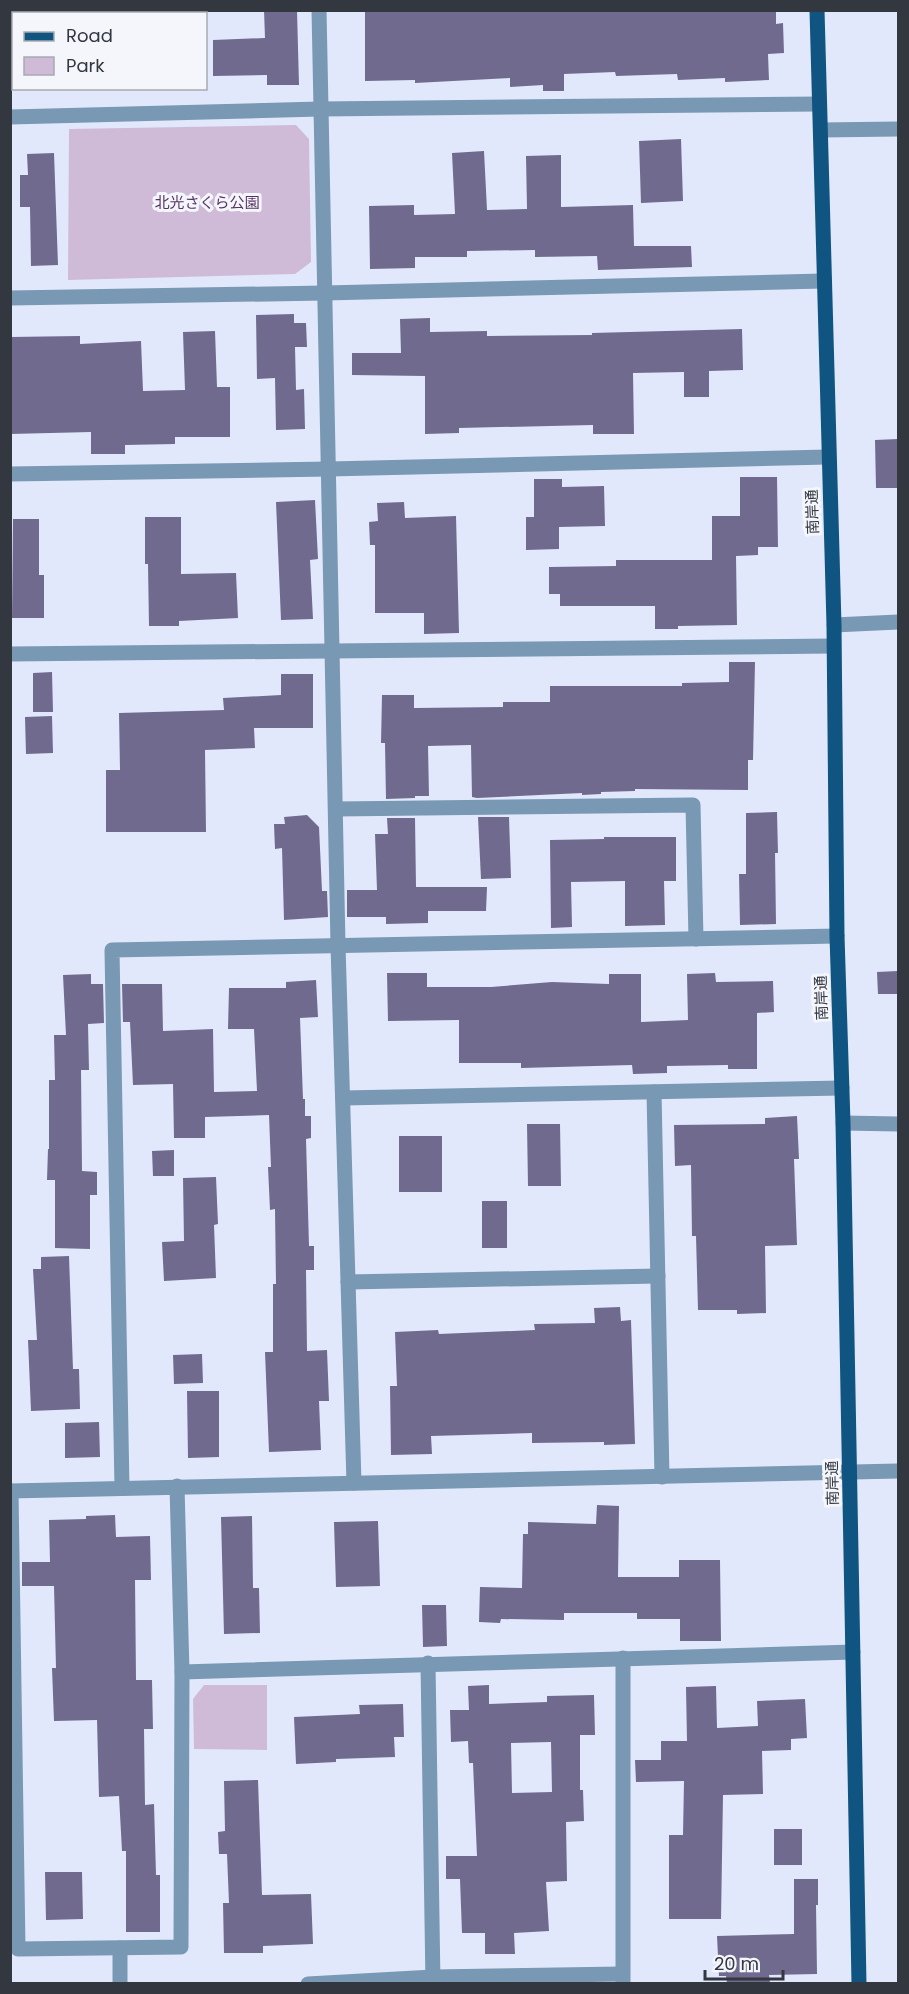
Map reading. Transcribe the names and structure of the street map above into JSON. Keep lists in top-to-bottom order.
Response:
{
  "streets": {
    "main road": ["南岸通"]
  },
  "parks": ["北光さくら公園"],
  "legend": ["Road", "Park"],
  "scale_bar": "20 m"
}
